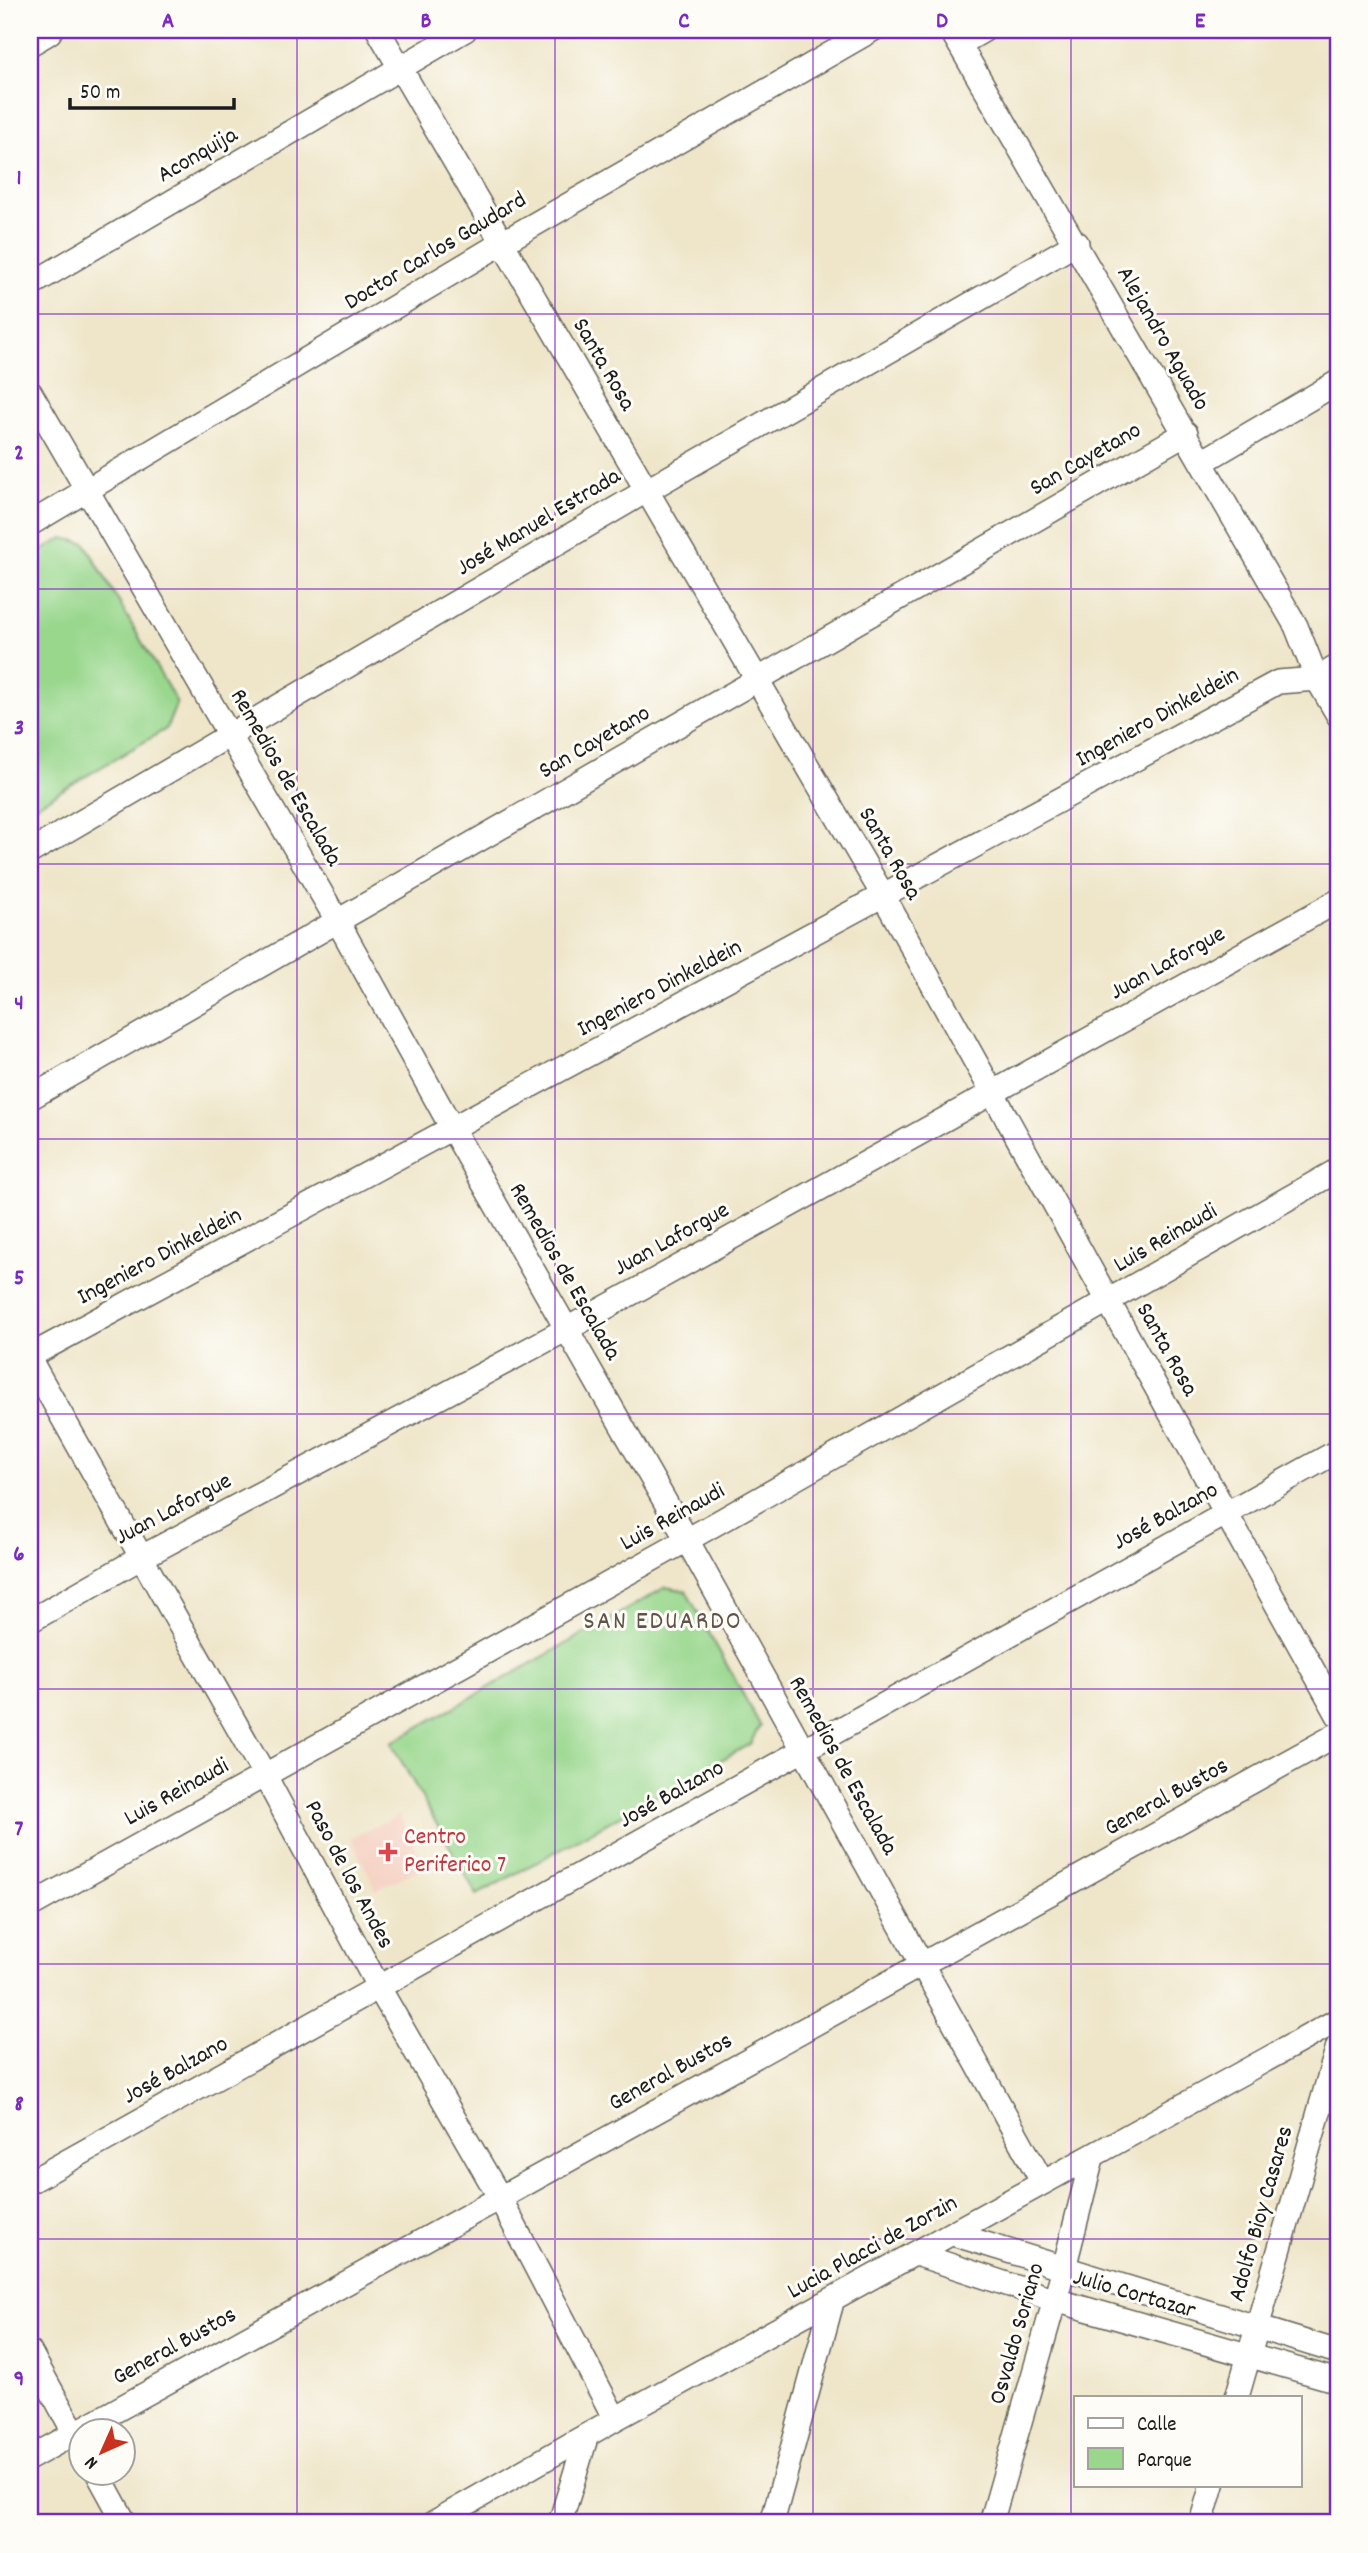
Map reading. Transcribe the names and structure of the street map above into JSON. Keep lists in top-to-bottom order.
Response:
{
  "streets": {
    "street": [
      "Aconquija",
      "Doctor Carlos Gaudard",
      "Alejandro Aguado",
      "Santa Rosa",
      "San Cayetano",
      "José Manuel Estrada",
      "Ingeniero Dinkeldein",
      "Remedios de Escalada",
      "Juan Laforgue",
      "Luis Reinaudi",
      "José Balzano",
      "General Bustos",
      "Paso de los Andes",
      "Adolfo Bioy Casares",
      "Lucia Placci de Zorzin",
      "Julio Cortazar",
      "Osvaldo Soriano"
    ]
  },
  "crossings": [
    ["Aconquija", "Santa Rosa"],
    ["Doctor Carlos Gaudard", "Santa Rosa"],
    ["Doctor Carlos Gaudard", "Remedios de Escalada"],
    ["Alejandro Aguado", "San Cayetano"],
    ["Alejandro Aguado", "José Manuel Estrada"],
    ["Alejandro Aguado", "Ingeniero Dinkeldein"],
    ["Santa Rosa", "San Cayetano"],
    ["Santa Rosa", "José Manuel Estrada"],
    ["Santa Rosa", "Ingeniero Dinkeldein"],
    ["Santa Rosa", "Juan Laforgue"],
    ["Santa Rosa", "Luis Reinaudi"],
    ["Santa Rosa", "José Balzano"],
    ["San Cayetano", "Remedios de Escalada"],
    ["José Manuel Estrada", "Remedios de Escalada"],
    ["Ingeniero Dinkeldein", "Remedios de Escalada"],
    ["Ingeniero Dinkeldein", "Paso de los Andes"],
    ["Remedios de Escalada", "Juan Laforgue"],
    ["Remedios de Escalada", "Luis Reinaudi"],
    ["Remedios de Escalada", "José Balzano"],
    ["Remedios de Escalada", "General Bustos"],
    ["Remedios de Escalada", "Lucia Placci de Zorzin"],
    ["Juan Laforgue", "Paso de los Andes"],
    ["Luis Reinaudi", "Paso de los Andes"],
    ["José Balzano", "Paso de los Andes"],
    ["General Bustos", "Paso de los Andes"],
    ["Paso de los Andes", "Lucia Placci de Zorzin"],
    ["Adolfo Bioy Casares", "Julio Cortazar"],
    ["Lucia Placci de Zorzin", "Julio Cortazar"],
    ["Lucia Placci de Zorzin", "Osvaldo Soriano"],
    ["Julio Cortazar", "Osvaldo Soriano"]
  ],
  "districts": ["SAN EDUARDO"],
  "places": {
    "health": ["Centro Periferico 7"]
  },
  "legend": ["Calle", "Parque"],
  "scale_bar": "50 m",
  "north": "bottom left",
  "grid": {
    "columns": [
      "A",
      "B",
      "C",
      "D",
      "E"
    ],
    "rows": [
      "1",
      "2",
      "3",
      "4",
      "5",
      "6",
      "7",
      "8",
      "9"
    ]
  }
}
